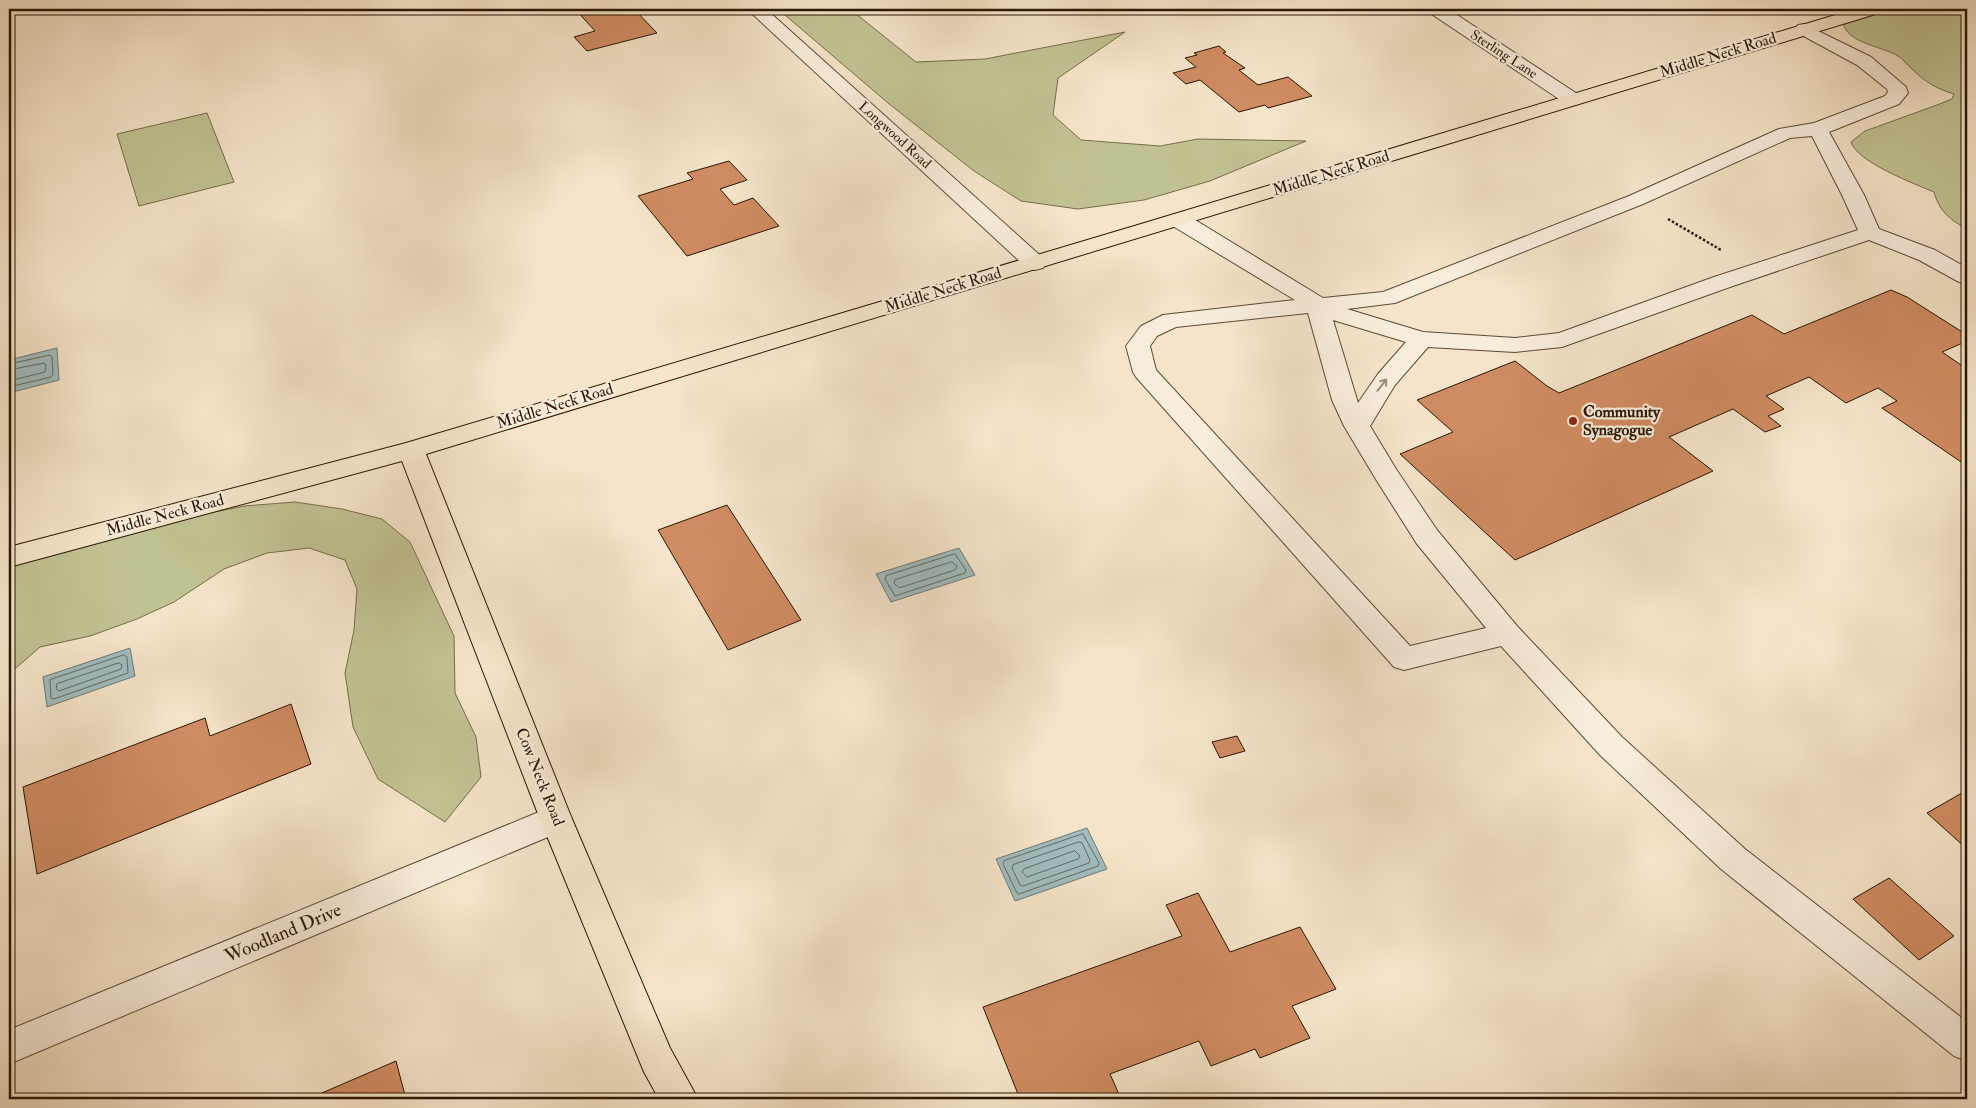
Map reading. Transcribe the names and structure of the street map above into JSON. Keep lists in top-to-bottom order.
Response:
{
  "streets": {
    "main road": ["Middle Neck Road", "Cow Neck Road"],
    "street": ["Sterling Lane", "Longwood Road", "Woodland Drive"]
  },
  "crossings": [
    ["Sterling Lane", "Middle Neck Road"],
    ["Middle Neck Road", "Longwood Road"],
    ["Middle Neck Road", "Cow Neck Road"],
    ["Cow Neck Road", "Woodland Drive"]
  ],
  "places": ["Community Synagogue"]
}
